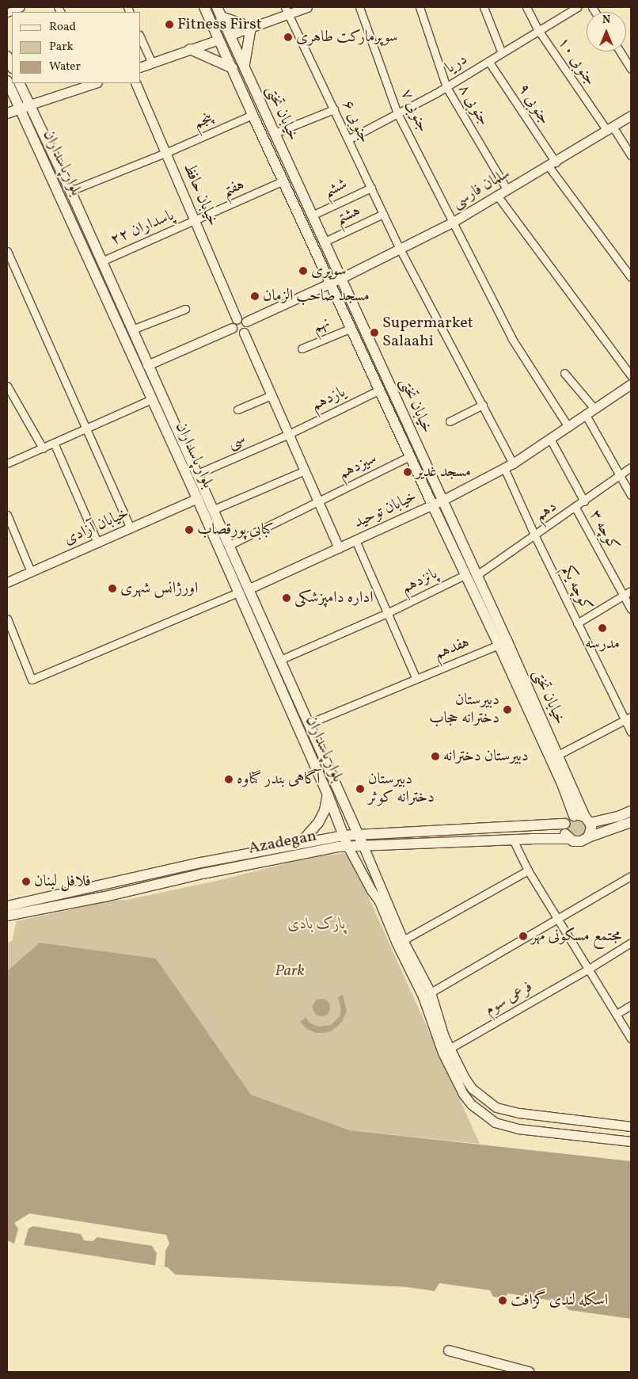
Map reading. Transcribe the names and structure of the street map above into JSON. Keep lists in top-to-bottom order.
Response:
{
  "streets": {
    "main road": ["خیابان تختی", "بلوار پاسداران", "Azadegan"],
    "street": [
      "۱۰ جنوبی",
      "دریا",
      "۹ جنوبی",
      "۸ جنوبی",
      "۷ جنوبی",
      "پنجم",
      "۶ جنوبی",
      "هفتم",
      "ششم",
      "سلمان فارسی",
      "خیابان حافظ",
      "هشتم",
      "پاسداران ۲۲",
      "نهم",
      "یازدهم",
      "سی",
      "سیزدهم",
      "خیابان توحید",
      "دهم",
      "خیابان آزادی",
      "کوچه ۳",
      "پانزدهم",
      "کوچه یکم",
      "هفدهم",
      "فرعی سوم"
    ]
  },
  "crossings": [
    ["۱۰ جنوبی", "دریا"],
    ["۱۰ جنوبی", "سلمان فارسی"],
    ["دریا", "۹ جنوبی"],
    ["دریا", "۸ جنوبی"],
    ["دریا", "۷ جنوبی"],
    ["دریا", "۶ جنوبی"],
    ["۹ جنوبی", "سلمان فارسی"],
    ["۸ جنوبی", "سلمان فارسی"],
    ["۷ جنوبی", "سلمان فارسی"],
    ["۷ جنوبی", "خیابان توحید"],
    ["خیابان تختی", "پنجم"],
    ["خیابان تختی", "هفتم"],
    ["خیابان تختی", "ششم"],
    ["خیابان تختی", "سلمان فارسی"],
    ["خیابان تختی", "هشتم"],
    ["خیابان تختی", "نهم"],
    ["خیابان تختی", "یازدهم"],
    ["خیابان تختی", "سیزدهم"],
    ["خیابان تختی", "خیابان توحید"],
    ["خیابان تختی", "دهم"],
    ["خیابان تختی", "پانزدهم"],
    ["خیابان تختی", "هفدهم"],
    ["خیابان تختی", "Azadegan"],
    ["پنجم", "بلوار پاسداران"],
    ["پنجم", "خیابان حافظ"],
    ["۶ جنوبی", "ششم"],
    ["۶ جنوبی", "سلمان فارسی"],
    ["۶ جنوبی", "هشتم"],
    ["۶ جنوبی", "خیابان توحید"],
    ["بلوار پاسداران", "پاسداران ۲۲"],
    ["بلوار پاسداران", "سی"],
    ["بلوار پاسداران", "سیزدهم"],
    ["بلوار پاسداران", "خیابان توحید"],
    ["بلوار پاسداران", "خیابان آزادی"],
    ["بلوار پاسداران", "پانزدهم"],
    ["بلوار پاسداران", "هفدهم"],
    ["بلوار پاسداران", "Azadegan"],
    ["هفتم", "خیابان حافظ"],
    ["هفتم", "پاسداران ۲۲"],
    ["سلمان فارسی", "خیابان حافظ"],
    ["خیابان حافظ", "پاسداران ۲۲"],
    ["یازدهم", "سی"],
    ["خیابان توحید", "کوچه یکم"],
    ["دهم", "کوچه ۳"],
    ["دهم", "کوچه یکم"]
  ],
  "parks": ["پارک بادی", "Park"],
  "places": [
    "Fitness First",
    "سوپرمارکت طاهری",
    "سوپری",
    "مسجد صاحب الزمان",
    "Supermarket Salaahi",
    "مسجد غدیر",
    "کبابی پورقصاب",
    "اورژانس شهری",
    "اداره دامپزشکی",
    "مدرسه",
    "دبیرستان دخترانه حجاب",
    "دبیرستان دخترانه",
    "آگاهی بندر گناوه",
    "دبیرستان دخترانه کوثر",
    "فلافل لبنان",
    "مجتمع مسکونی مهر",
    "اسکله لندی گزافت"
  ],
  "legend": ["Road", "Park", "Water"],
  "north": "top"
}
